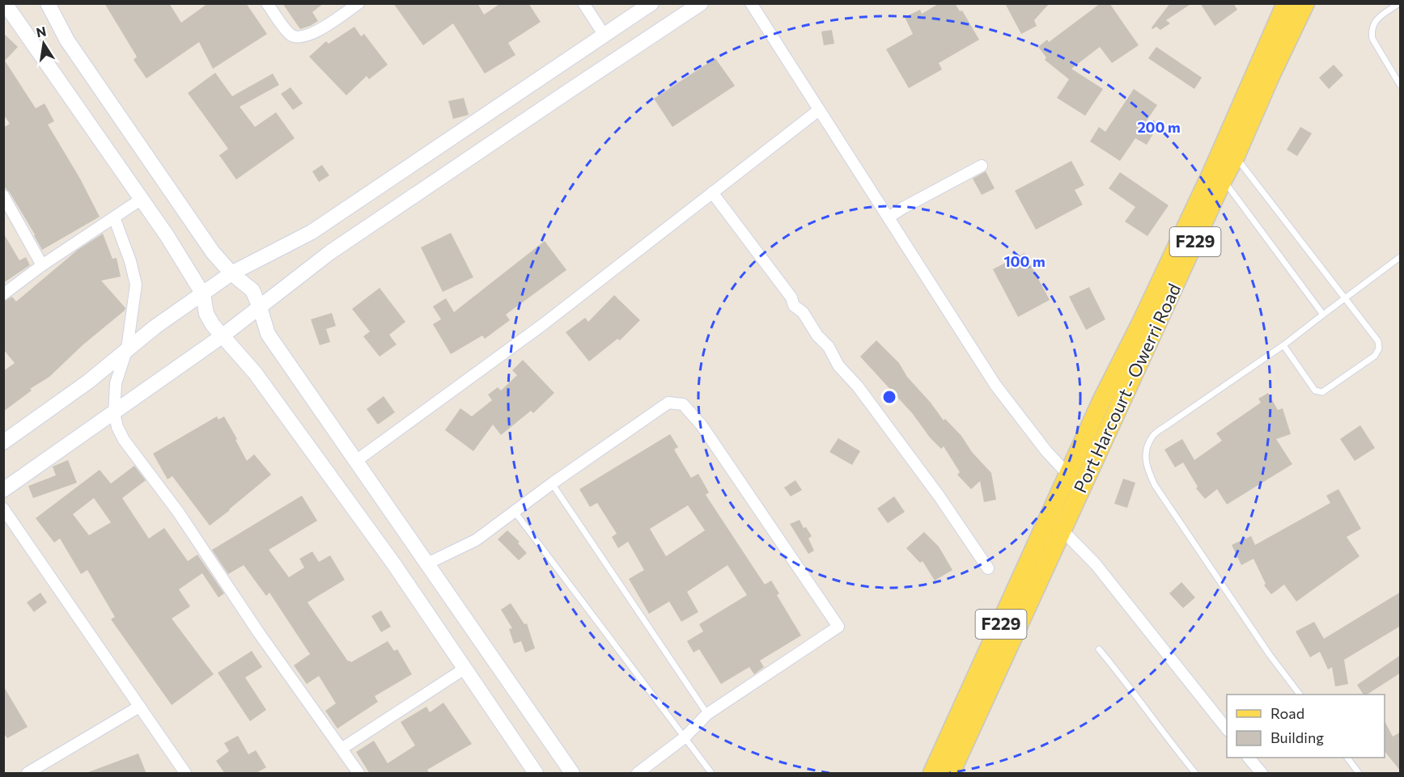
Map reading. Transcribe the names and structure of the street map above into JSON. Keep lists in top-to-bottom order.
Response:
{
  "streets": {
    "main road": ["F229", "Port Harcourt - Owerri Road"]
  },
  "legend": ["Road", "Building"],
  "north": "top",
  "rings": ["200 m", "100 m"]
}
